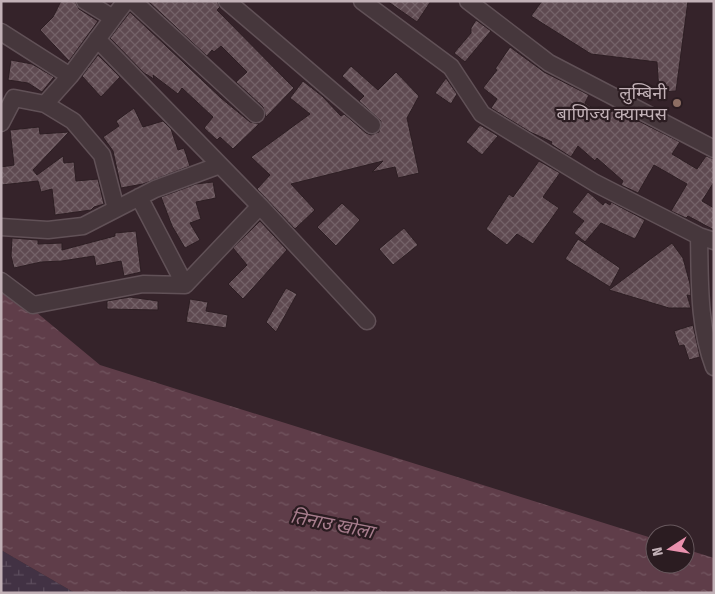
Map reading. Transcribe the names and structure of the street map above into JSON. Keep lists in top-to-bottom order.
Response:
{
  "water": ["तिनाउ खोला"],
  "places": ["लुम्बिनी बाणिज्य क्याम्पस"],
  "north": "left"
}
